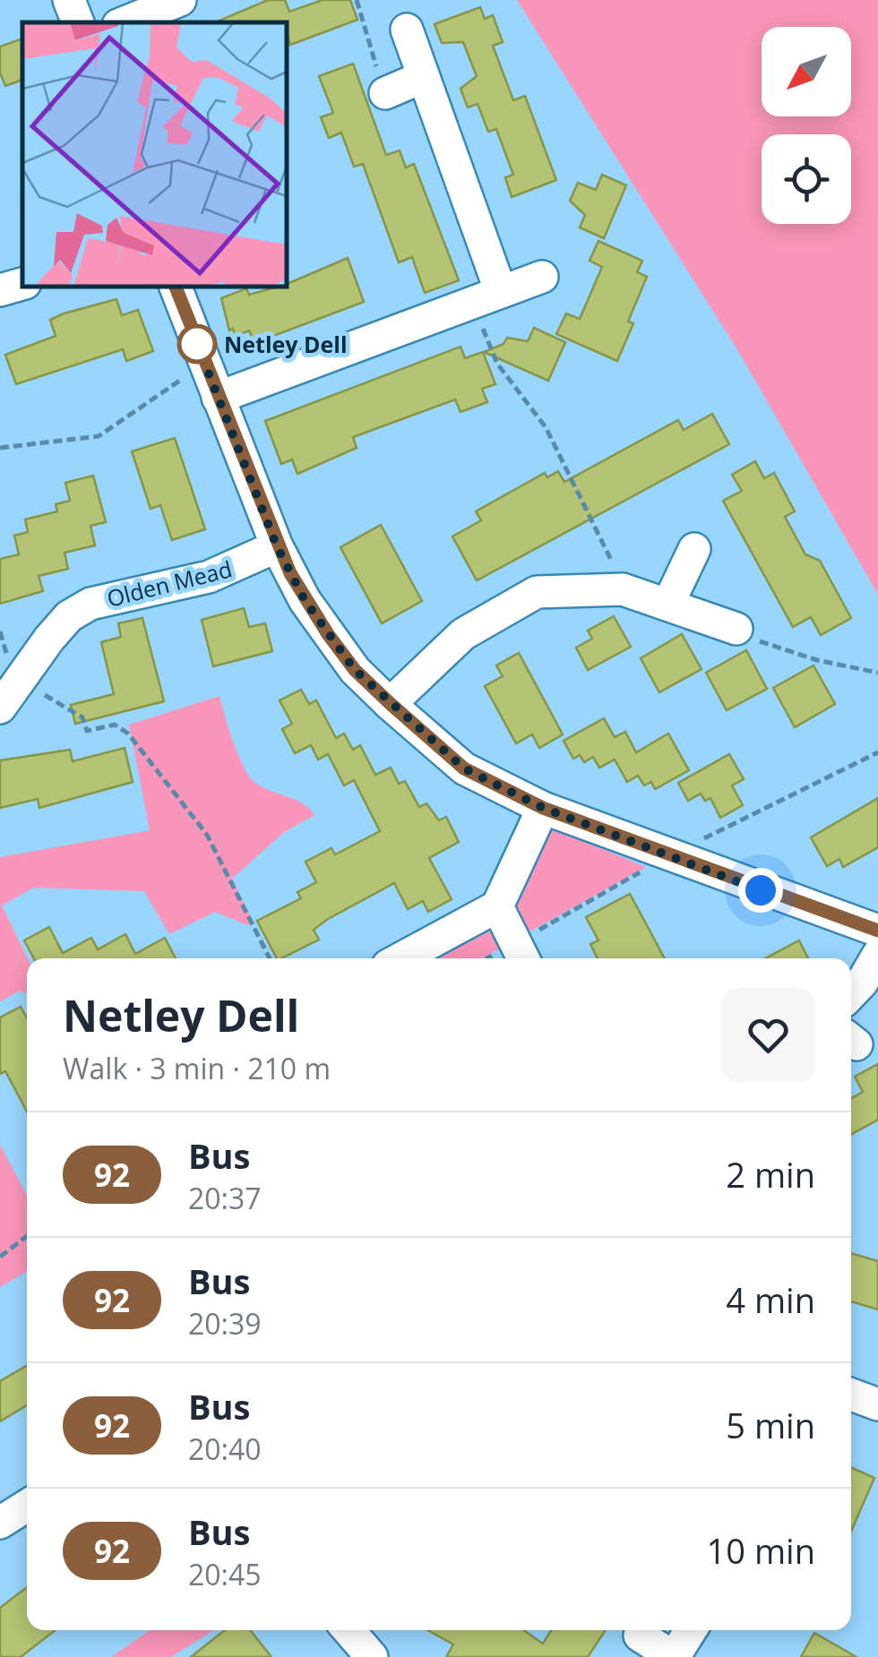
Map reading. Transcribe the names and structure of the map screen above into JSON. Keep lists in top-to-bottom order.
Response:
{
  "streets": {
    "street": ["Olden Mead"]
  },
  "places": ["Netley Dell"],
  "lines": ["bus line 92"],
  "north": "bottom left",
  "page": {
    "heading": ["Netley Dell", "Walk · 3 min · 210 m"],
    "list": [
      {
        "mark": "92",
        "name": "Bus",
        "note": "20:37",
        "value": "2 min"
      },
      {
        "mark": "92",
        "name": "Bus",
        "note": "20:39",
        "value": "4 min"
      },
      {
        "mark": "92",
        "name": "Bus",
        "note": "20:40",
        "value": "5 min"
      },
      {
        "mark": "92",
        "name": "Bus",
        "note": "20:45",
        "value": "10 min"
      }
    ]
  }
}
